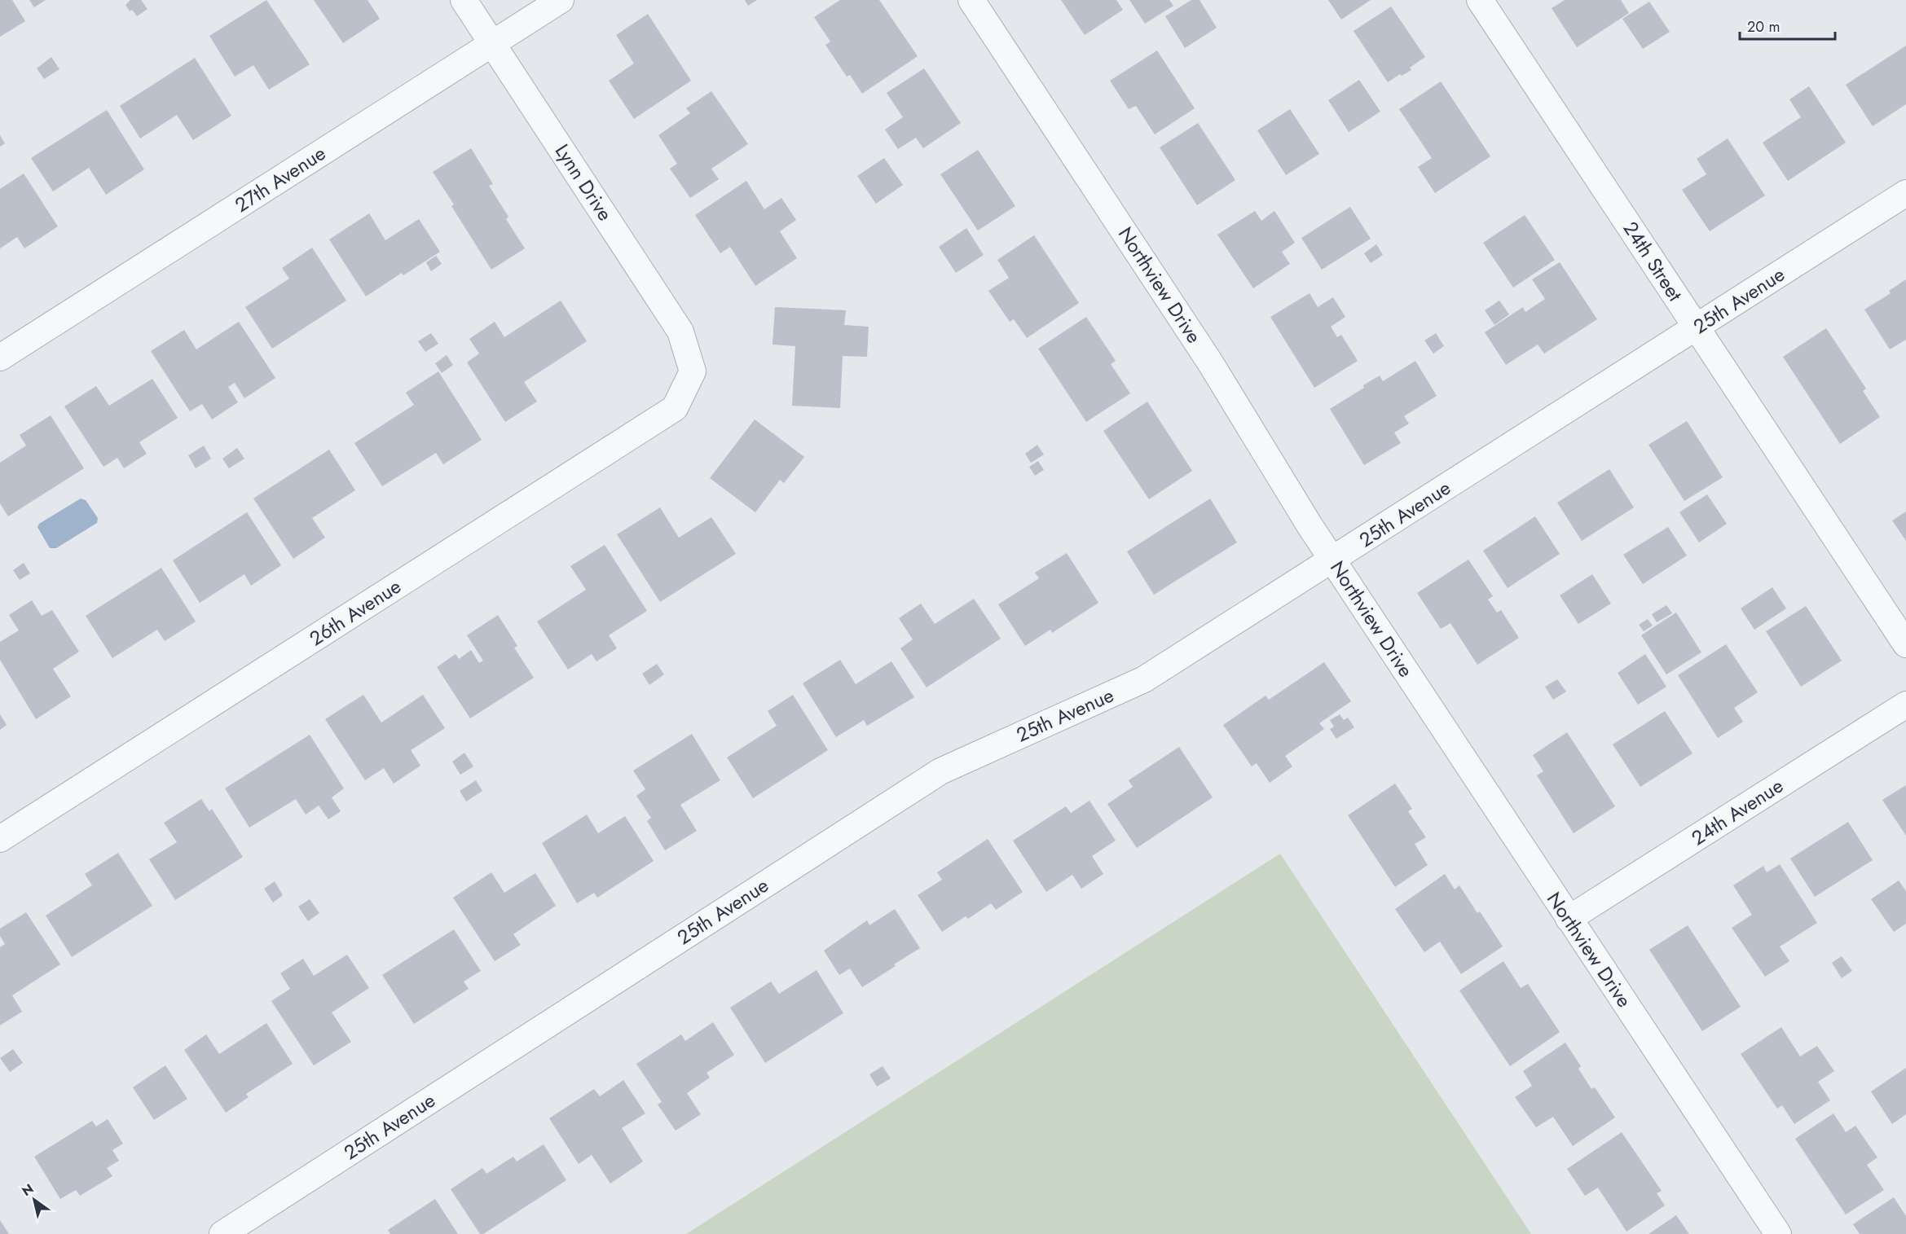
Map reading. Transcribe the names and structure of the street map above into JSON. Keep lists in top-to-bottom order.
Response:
{
  "streets": {
    "street": [
      "27th Avenue",
      "Lynn Drive",
      "24th Street",
      "Northview Drive",
      "25th Avenue",
      "26th Avenue",
      "24th Avenue"
    ]
  },
  "crossings": [
    ["27th Avenue", "Lynn Drive"],
    ["Lynn Drive", "26th Avenue"],
    ["24th Street", "25th Avenue"],
    ["Northview Drive", "25th Avenue"],
    ["Northview Drive", "24th Avenue"]
  ],
  "scale_bar": "20 m",
  "north": "top left"
}
